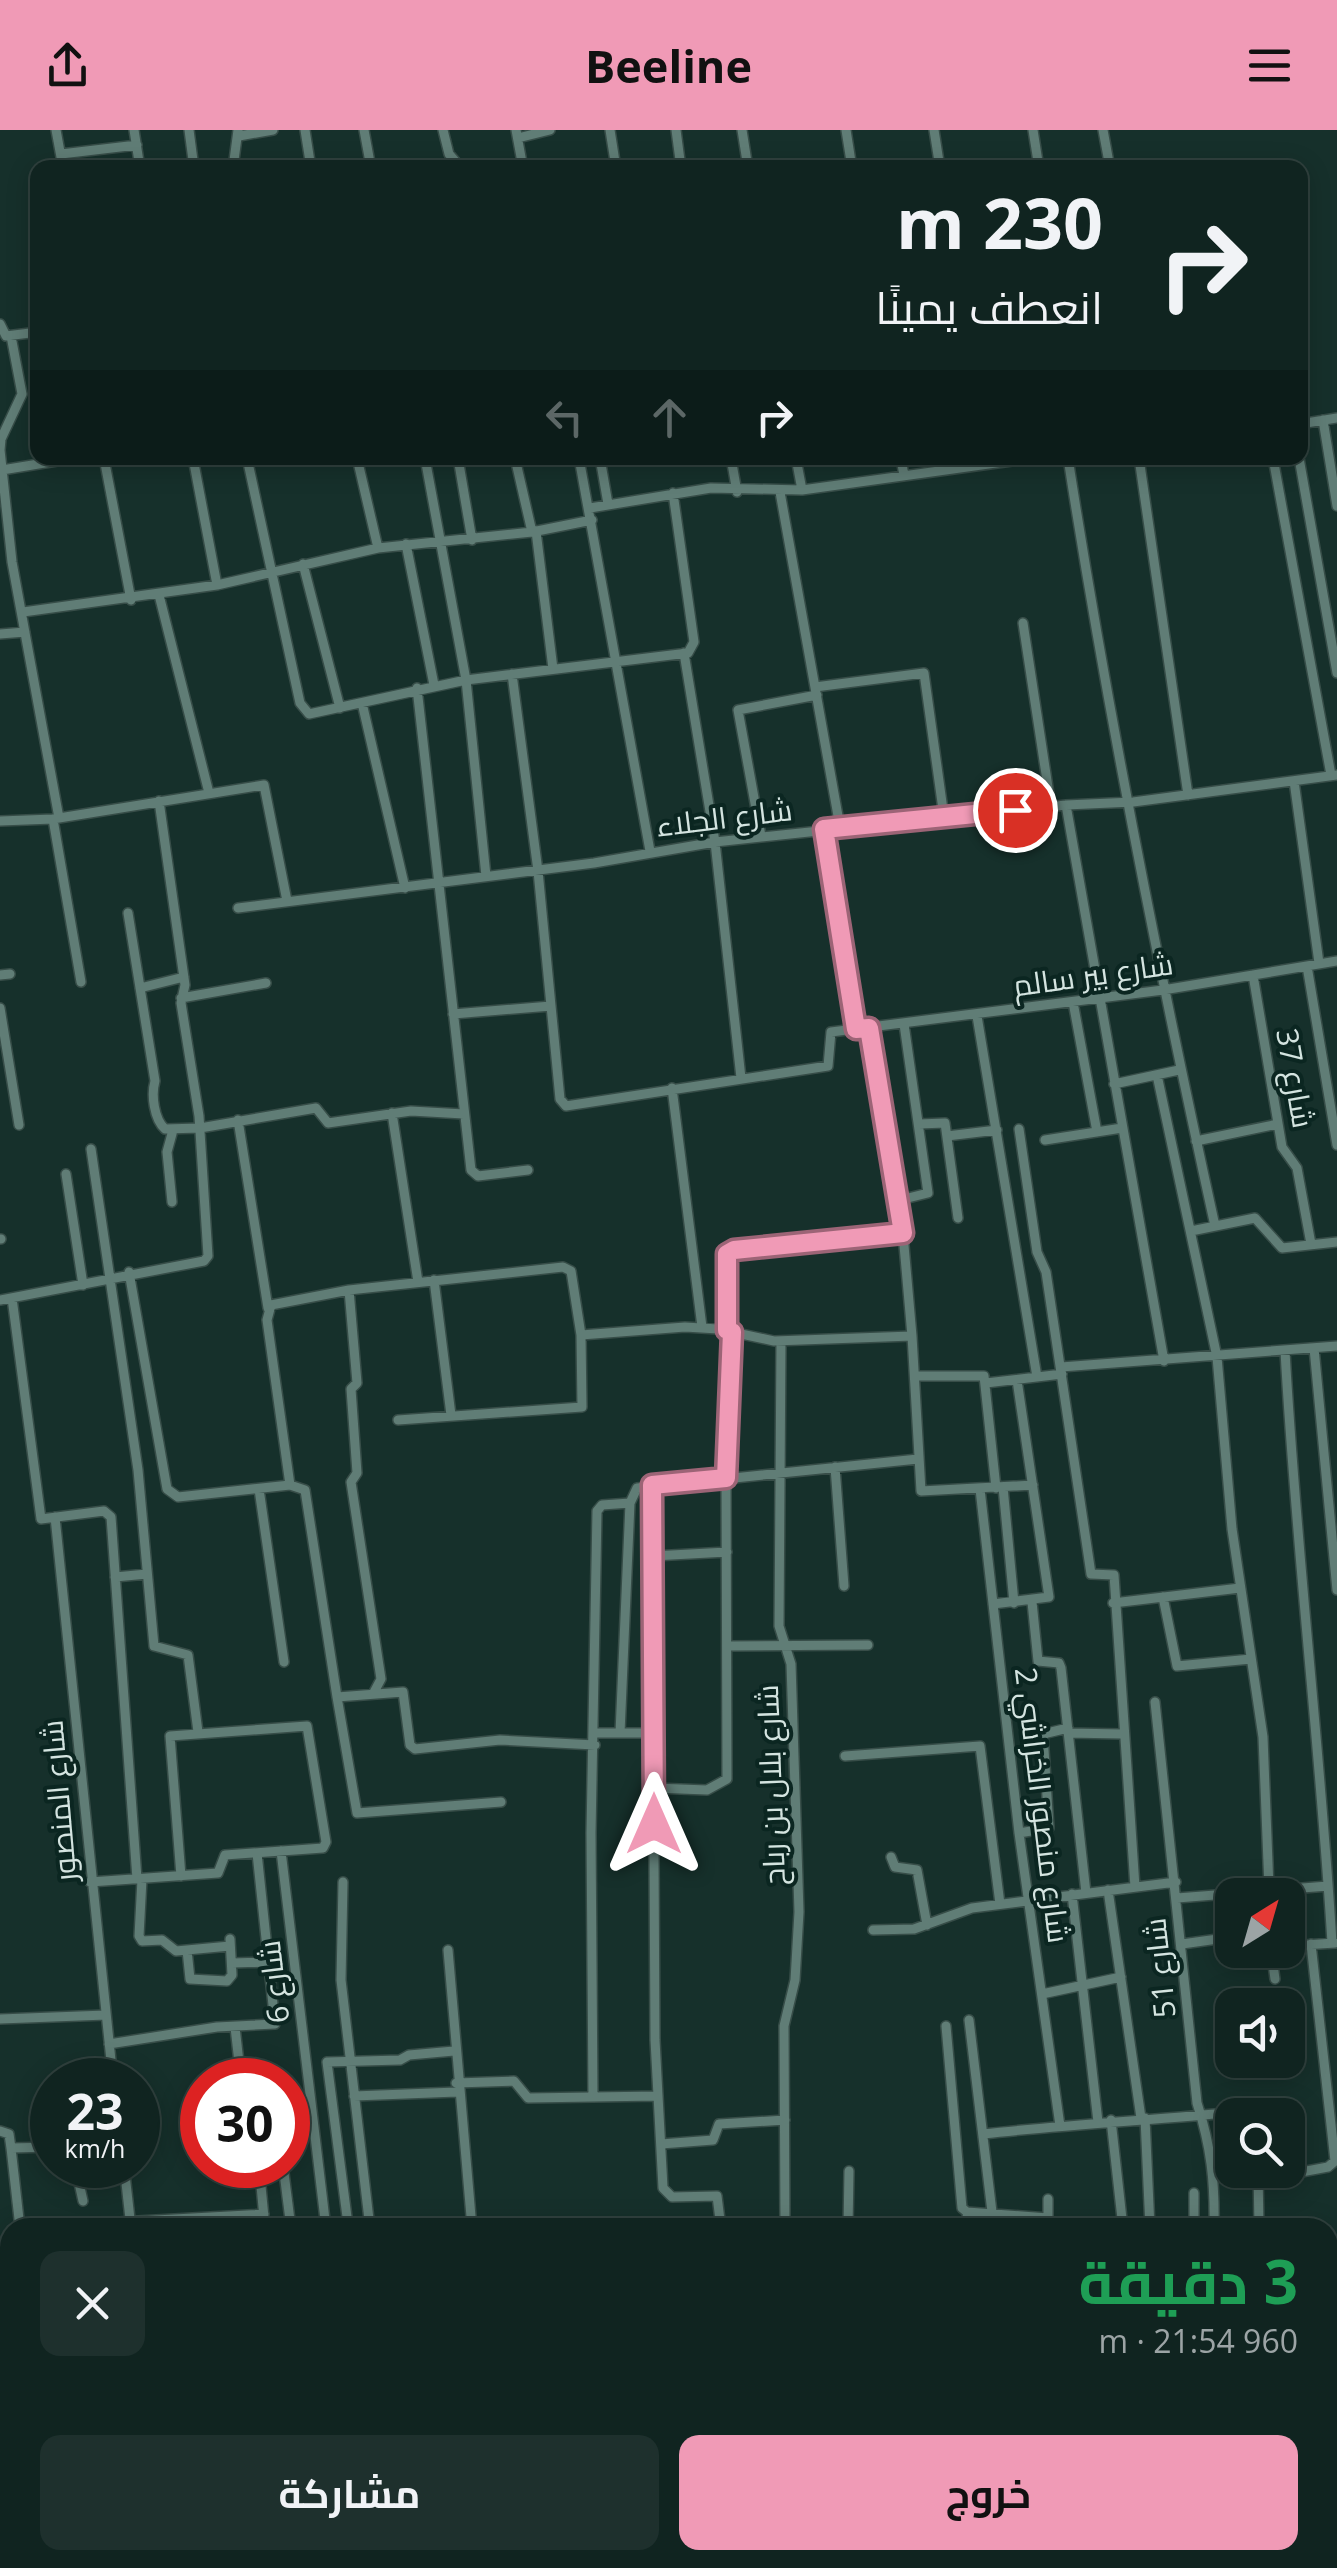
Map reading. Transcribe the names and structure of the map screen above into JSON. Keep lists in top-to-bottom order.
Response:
{
  "streets": {
    "street": [
      "شارع الجلاء",
      "شارع بير سالم",
      "شارع 37",
      "شارع بلال بن رباح",
      "شارع المنصور",
      "شارع منصور الخراشي 2",
      "شارع 51",
      "شارع 6"
    ]
  },
  "crossings": [
    ["شارع بير سالم", "شارع 37"]
  ],
  "north": "top right",
  "page": {
    "header": "Beeline",
    "turn": ["230 m", "انعطف يمينًا"],
    "speed": "23 km/h",
    "limit": "30",
    "heading": ["3 دقيقة", "960 m · 21:54"],
    "buttons": ["خروج", "مشاركة"]
  }
}
